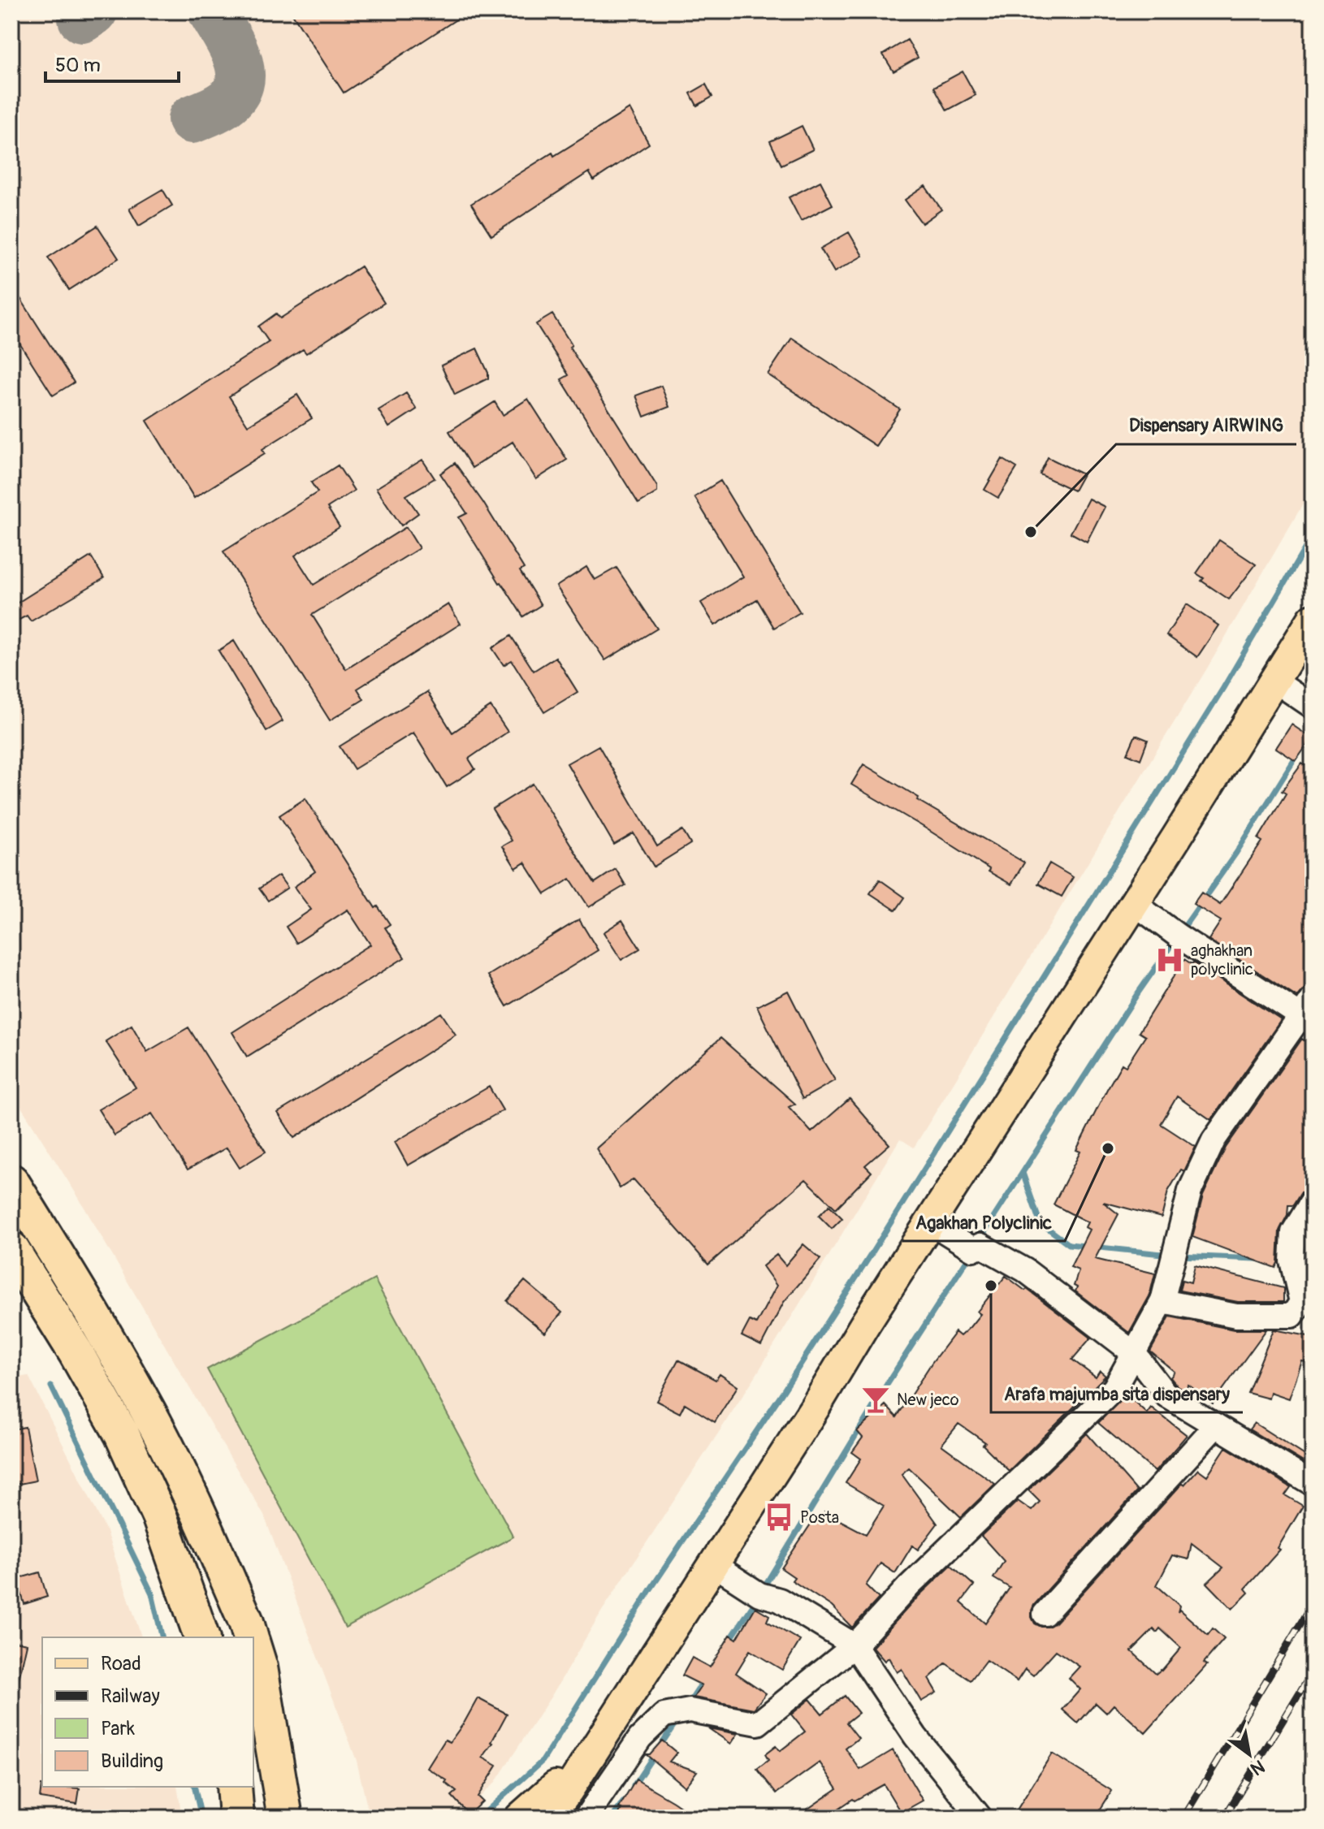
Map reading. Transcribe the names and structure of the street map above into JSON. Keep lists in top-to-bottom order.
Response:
{
  "places": {
    "other": ["Dispensary AIRWING", "Agakhan Polyclinic", "Arafa majumba sita dispensary"],
    "hospital": ["aghakhan polyclinic"],
    "bar": ["New jeco"],
    "bus stop": ["Posta"]
  },
  "legend": [
    "Road",
    "Railway",
    "Park",
    "Building"
  ],
  "scale_bar": "50 m",
  "north": "bottom right"
}
